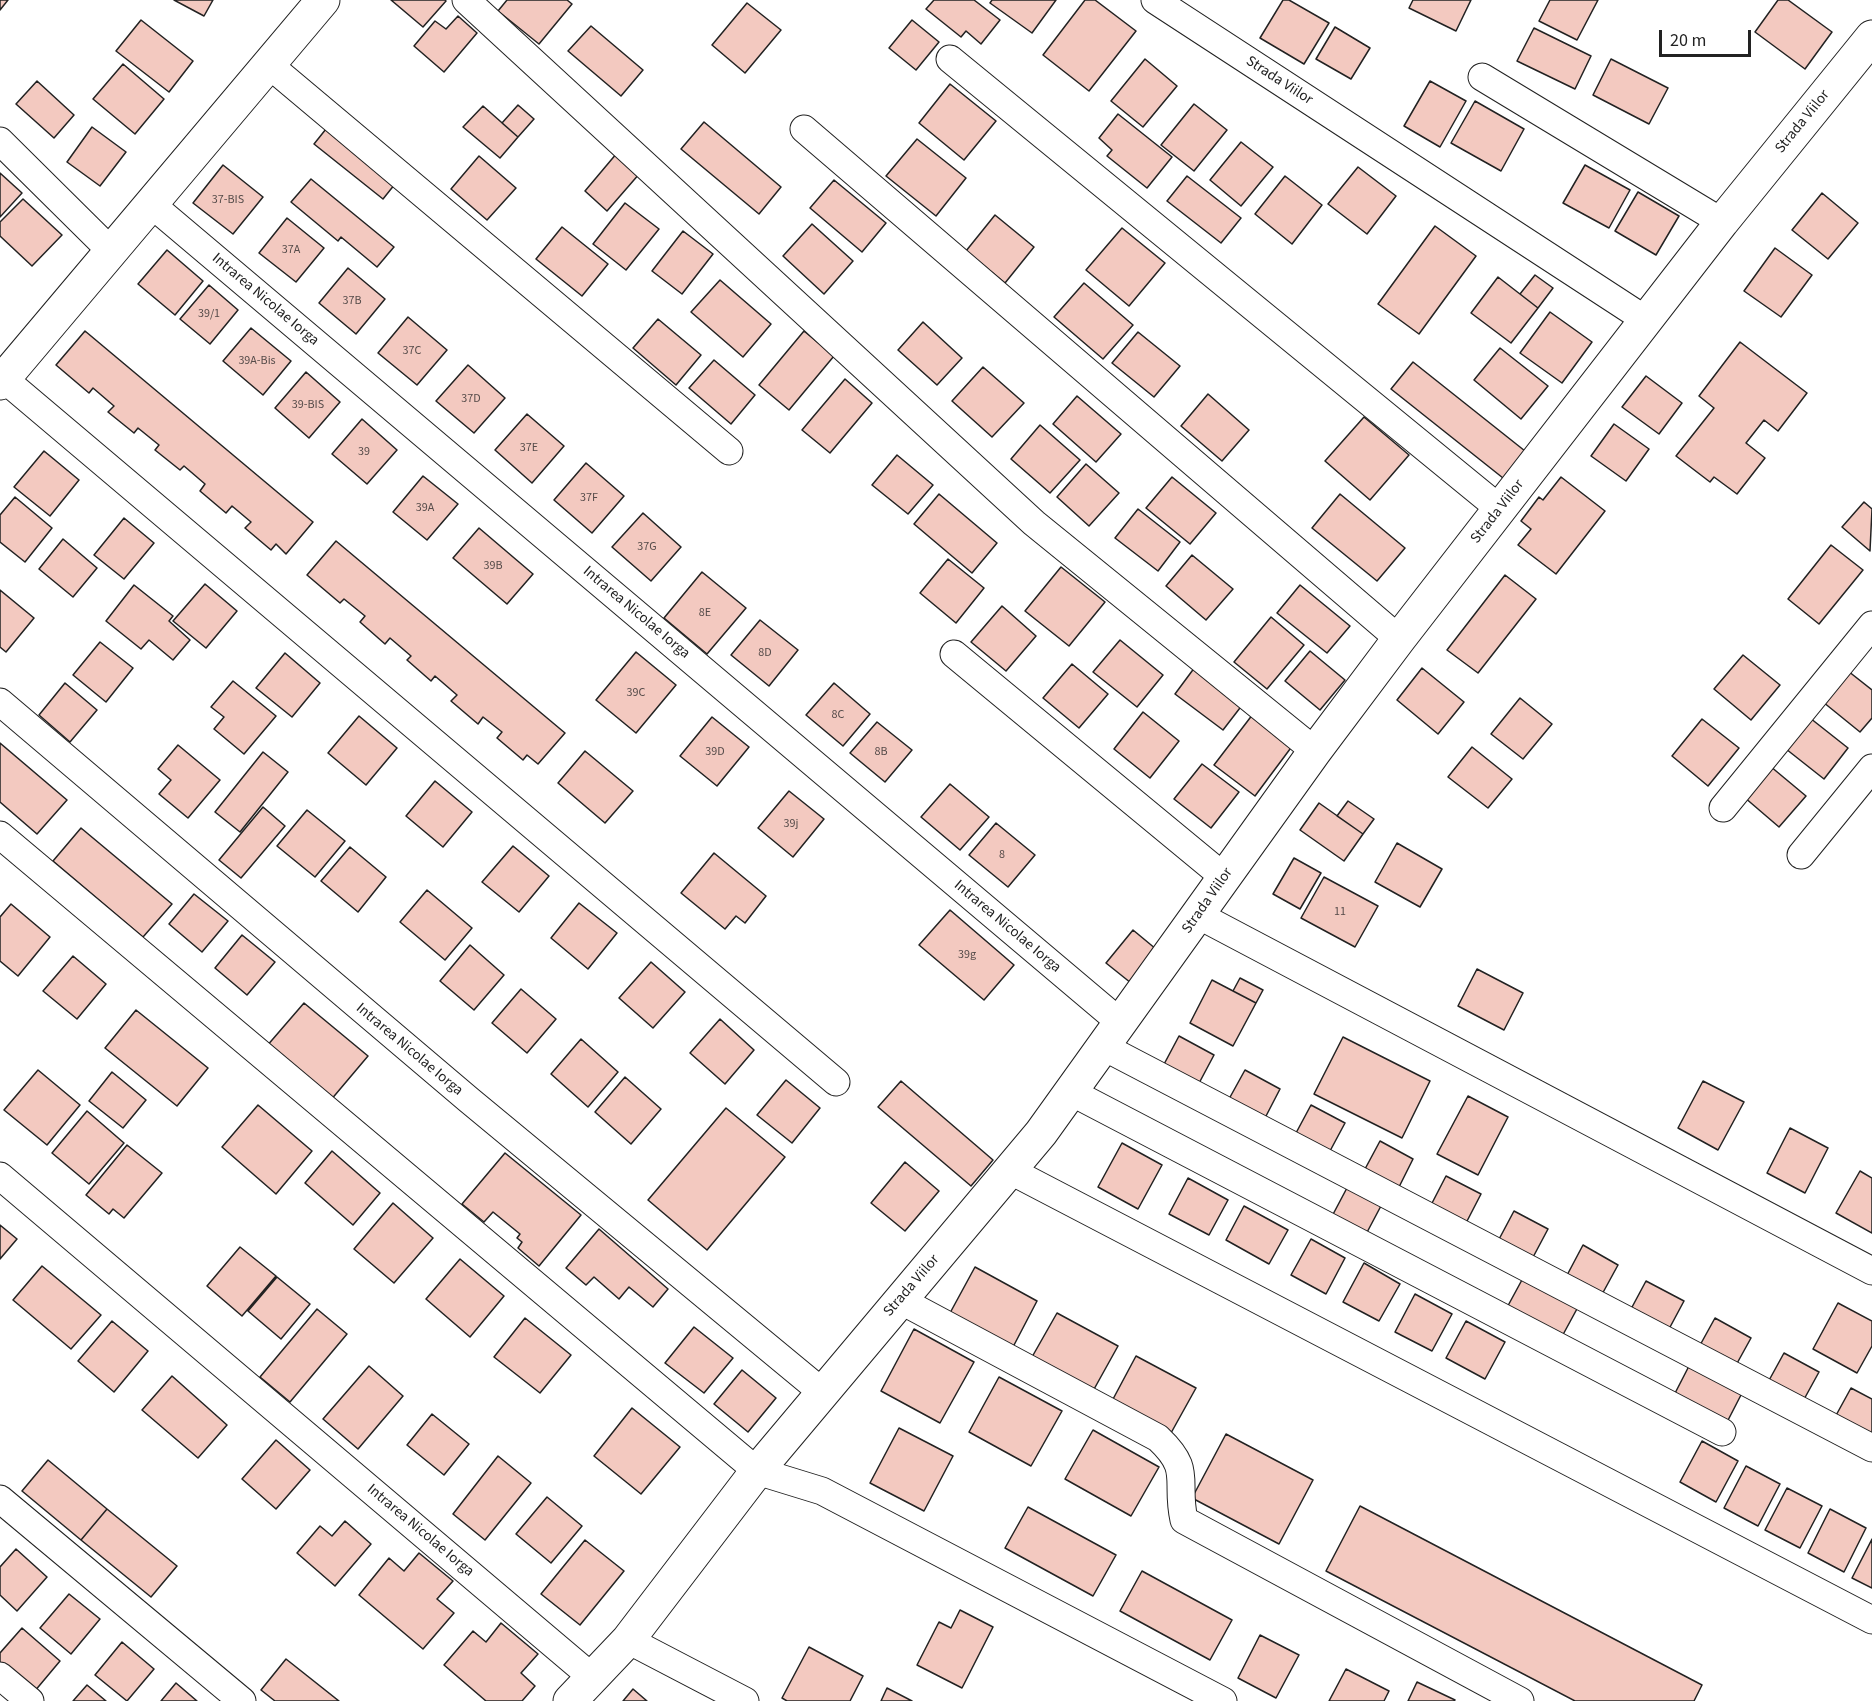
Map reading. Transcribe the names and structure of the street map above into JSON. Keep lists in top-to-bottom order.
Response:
{
  "streets": {
    "street": ["Strada Viilor", "Intrarea Nicolae Iorga"]
  },
  "crossings": [
    ["Strada Viilor", "Intrarea Nicolae Iorga"]
  ],
  "house_numbers": [
    "37-BIS",
    "37A",
    "37B",
    "39/1",
    "37C",
    "39A-Bis",
    "37D",
    "39-BIS",
    "37E",
    "39",
    "37F",
    "39A",
    "37G",
    "39B",
    "8E",
    "8D",
    "39C",
    "8C",
    "39D",
    "8B",
    "39j",
    "8",
    "11",
    "39g"
  ],
  "scale_bar": "20 m"
}
